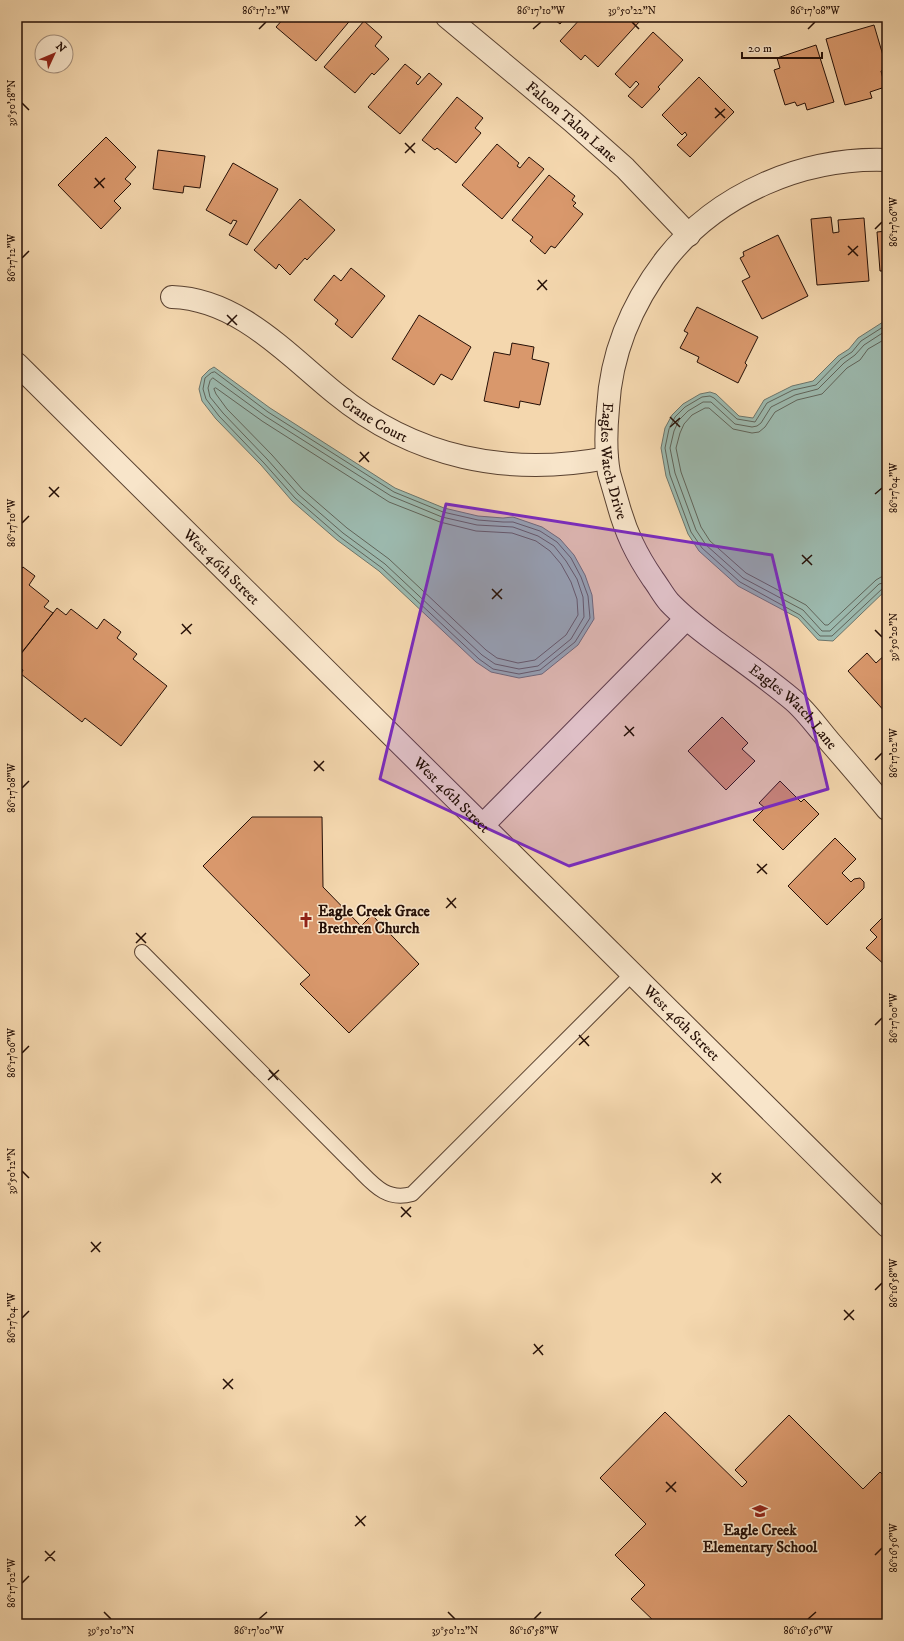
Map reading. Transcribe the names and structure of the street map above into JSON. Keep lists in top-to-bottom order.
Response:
{
  "streets": {
    "street": [
      "Falcon Talon Lane",
      "Crane Court",
      "Eagles Watch Drive",
      "West 46th Street",
      "Eagles Watch Lane"
    ]
  },
  "crossings": [
    ["Falcon Talon Lane", "Eagles Watch Drive"],
    ["Crane Court", "Eagles Watch Drive"],
    ["Eagles Watch Drive", "Eagles Watch Lane"]
  ],
  "places": {
    "church": ["Eagle Creek Grace Brethren Church"],
    "school or university": ["Eagle Creek Elementary School"]
  },
  "scale_bar": "20 m",
  "north": "top right",
  "coordinates": [
    "86°17'12\"W",
    "86°17'10\"W",
    "39°50'22\"N",
    "86°17'08\"W",
    "39°50'18\"N",
    "86°17'06\"W",
    "86°17'04\"W",
    "39°50'20\"N",
    "86°17'02\"W",
    "86°17'00\"W",
    "39°50'12\"N",
    "86°16'58\"W",
    "86°16'56\"W",
    "39°50'10\"N"
  ]
}
